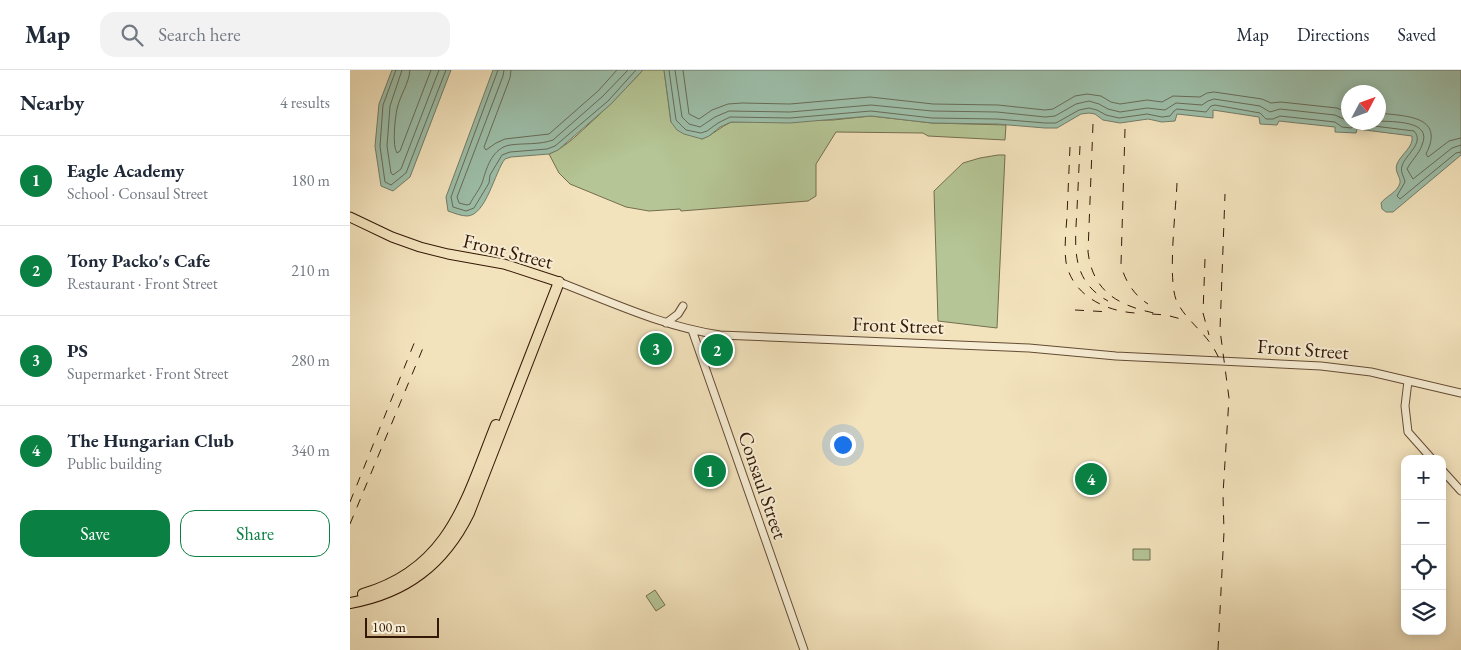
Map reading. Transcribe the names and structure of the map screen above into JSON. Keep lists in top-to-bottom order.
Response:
{
  "streets": {
    "main road": ["Front Street"],
    "street": ["Consaul Street"]
  },
  "crossings": [
    ["Front Street", "Consaul Street"]
  ],
  "scale_bar": "100 m",
  "north": "top right",
  "page": {
    "header": "Map",
    "search": "Search here",
    "nav": ["Map", "Directions", "Saved"],
    "heading": ["Nearby", "4 results"],
    "list": [
      {
        "mark": "1",
        "name": "Eagle Academy",
        "note": "School · Consaul Street",
        "value": "180 m"
      },
      {
        "mark": "2",
        "name": "Tony Packo's Cafe",
        "note": "Restaurant · Front Street",
        "value": "210 m"
      },
      {
        "mark": "3",
        "name": "PS",
        "note": "Supermarket · Front Street",
        "value": "280 m"
      },
      {
        "mark": "4",
        "name": "The Hungarian Club",
        "note": "Public building",
        "value": "340 m"
      }
    ],
    "pins": [
      "3",
      "2",
      "1",
      "4"
    ],
    "map_buttons": ["+", "−"],
    "buttons": ["Save", "Share"],
    "scale": "100 m"
  }
}
